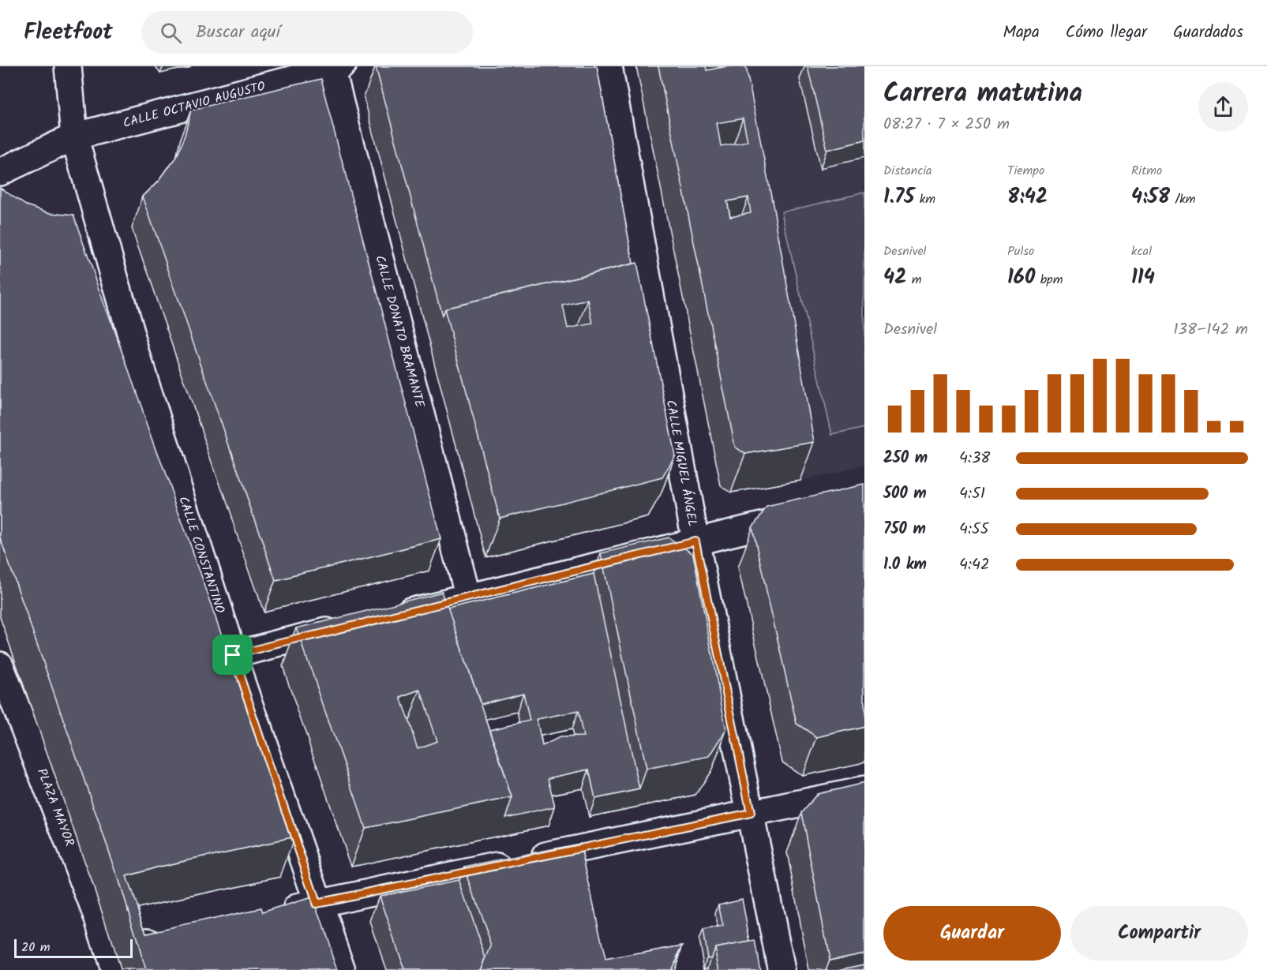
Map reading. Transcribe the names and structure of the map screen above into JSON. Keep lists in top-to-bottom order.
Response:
{
  "streets": {
    "street": [
      "CALLE OCTAVIO AUGUSTO",
      "CALLE DONATO BRAMANTE",
      "CALLE MIGUEL ÁNGEL",
      "CALLE CONSTANTINO",
      "PLAZA MAYOR"
    ]
  },
  "crossings": [
    ["CALLE OCTAVIO AUGUSTO", "CALLE DONATO BRAMANTE"],
    ["CALLE OCTAVIO AUGUSTO", "CALLE CONSTANTINO"]
  ],
  "scale_bar": "20 m",
  "page": {
    "header": "Fleetfoot",
    "search": "Buscar aquí",
    "nav": ["Mapa", "Cómo llegar", "Guardados"],
    "heading": ["Carrera matutina", "08:27 · 7 × 250 m"],
    "stats": [
      ["Distancia", "1.75 km"],
      ["Tiempo", "8:42"],
      ["Ritmo", "4:58 /km"],
      ["Desnivel", "42 m"],
      ["Pulso", "160 bpm"],
      ["kcal", "114"]
    ],
    "chart": ["Desnivel", "138–142 m"],
    "list": [
      {
        "name": "250 m",
        "note": "4:38"
      },
      {
        "name": "500 m",
        "note": "4:51"
      },
      {
        "name": "750 m",
        "note": "4:55"
      },
      {
        "name": "1.0 km",
        "note": "4:42"
      }
    ],
    "buttons": ["Guardar", "Compartir"],
    "scale": "20 m"
  }
}
